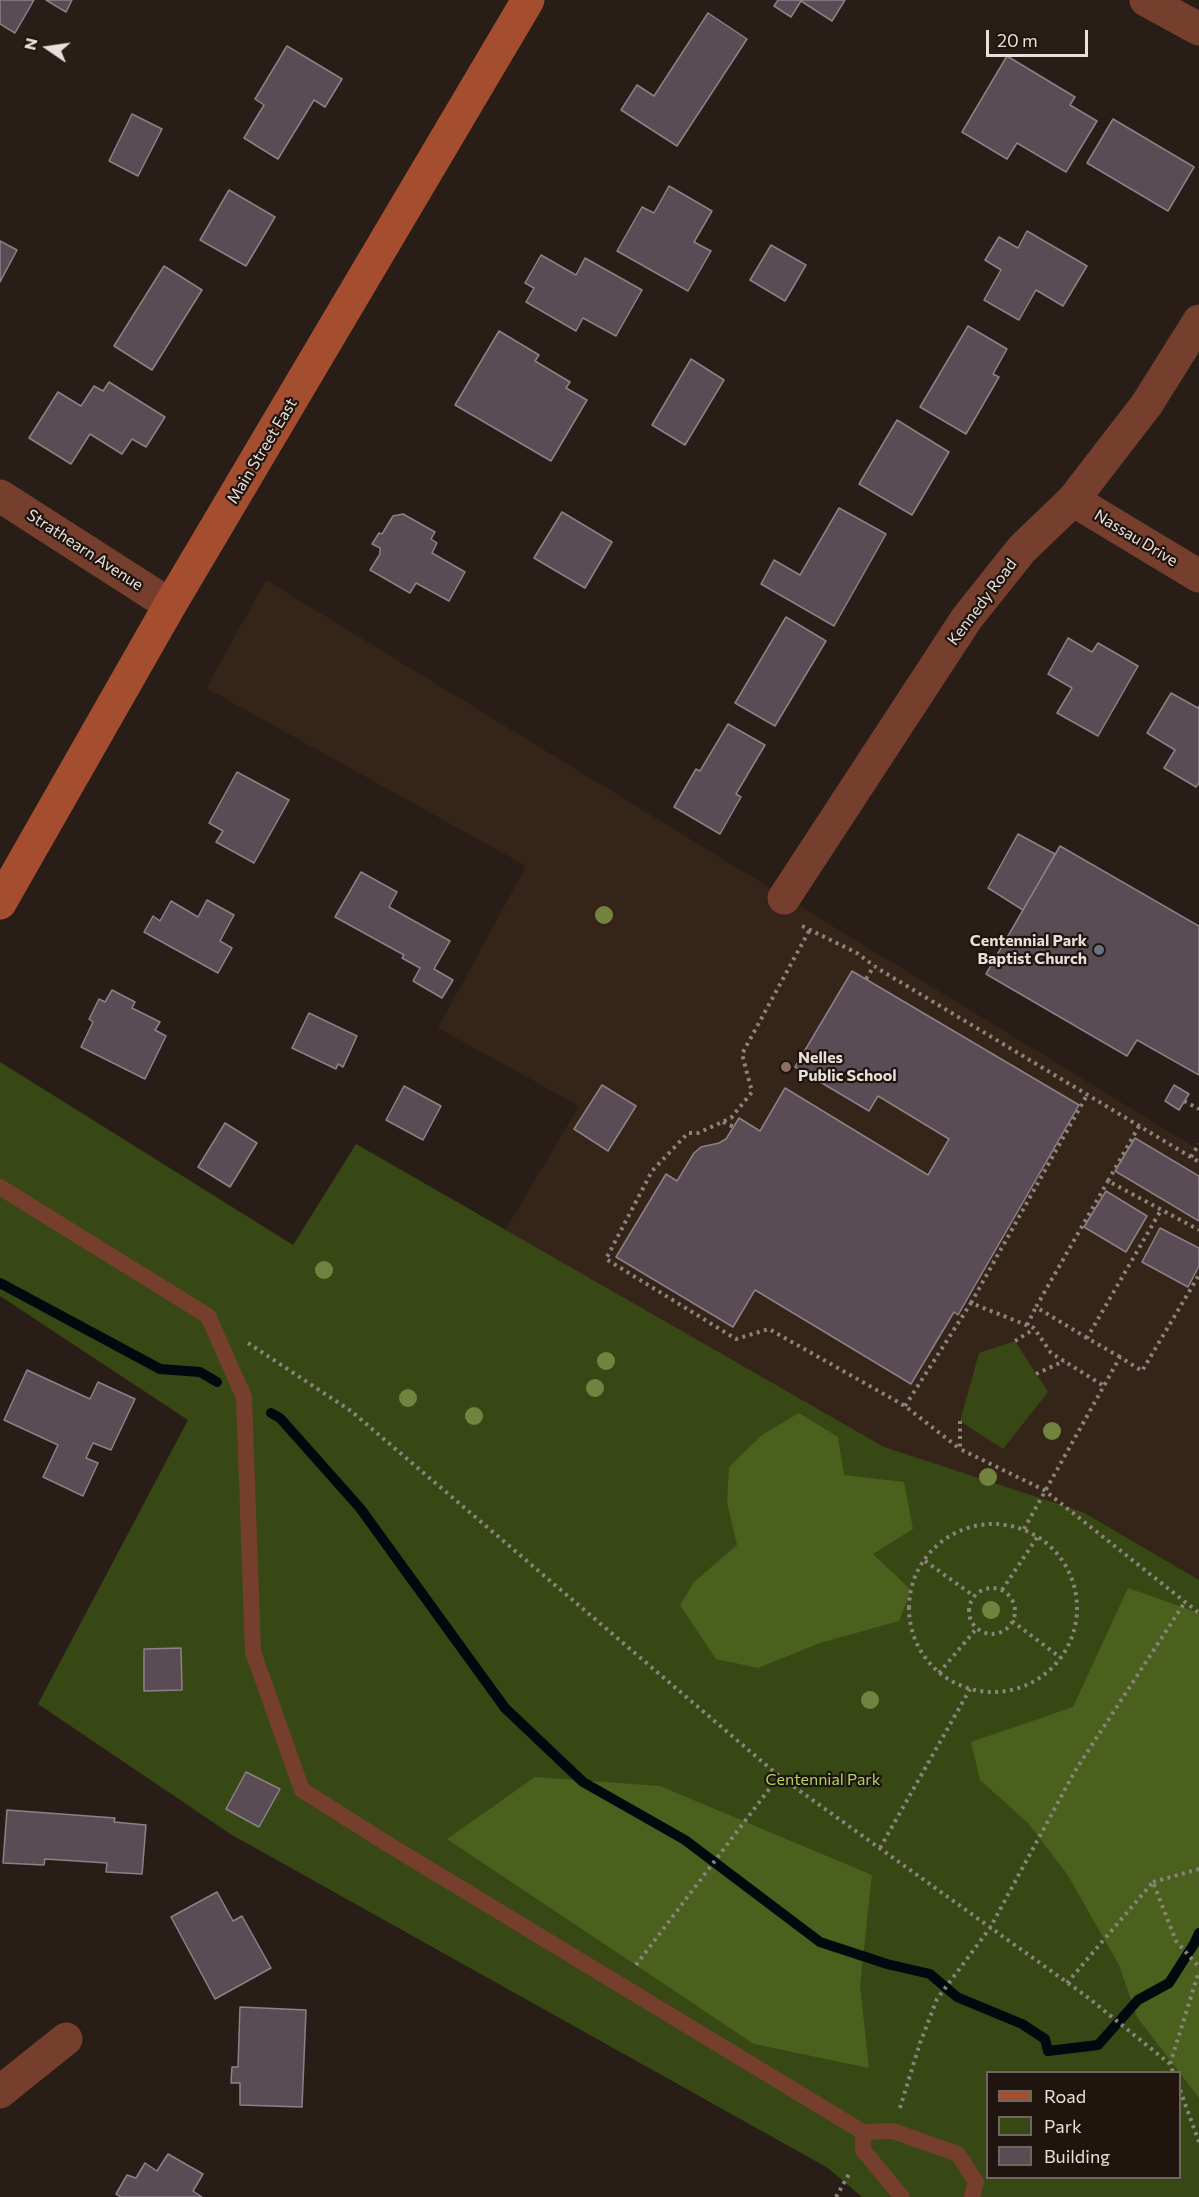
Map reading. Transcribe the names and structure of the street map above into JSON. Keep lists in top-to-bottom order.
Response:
{
  "streets": {
    "main road": ["Main Street East"],
    "street": ["Nassau Drive", "Strathearn Avenue", "Kennedy Road"]
  },
  "crossings": [
    ["Main Street East", "Strathearn Avenue"],
    ["Nassau Drive", "Kennedy Road"]
  ],
  "parks": ["Centennial Park"],
  "places": ["Centennial Park Baptist Church", "Nelles Public School"],
  "legend": ["Road", "Park", "Building"],
  "scale_bar": "20 m",
  "north": "left"
}
